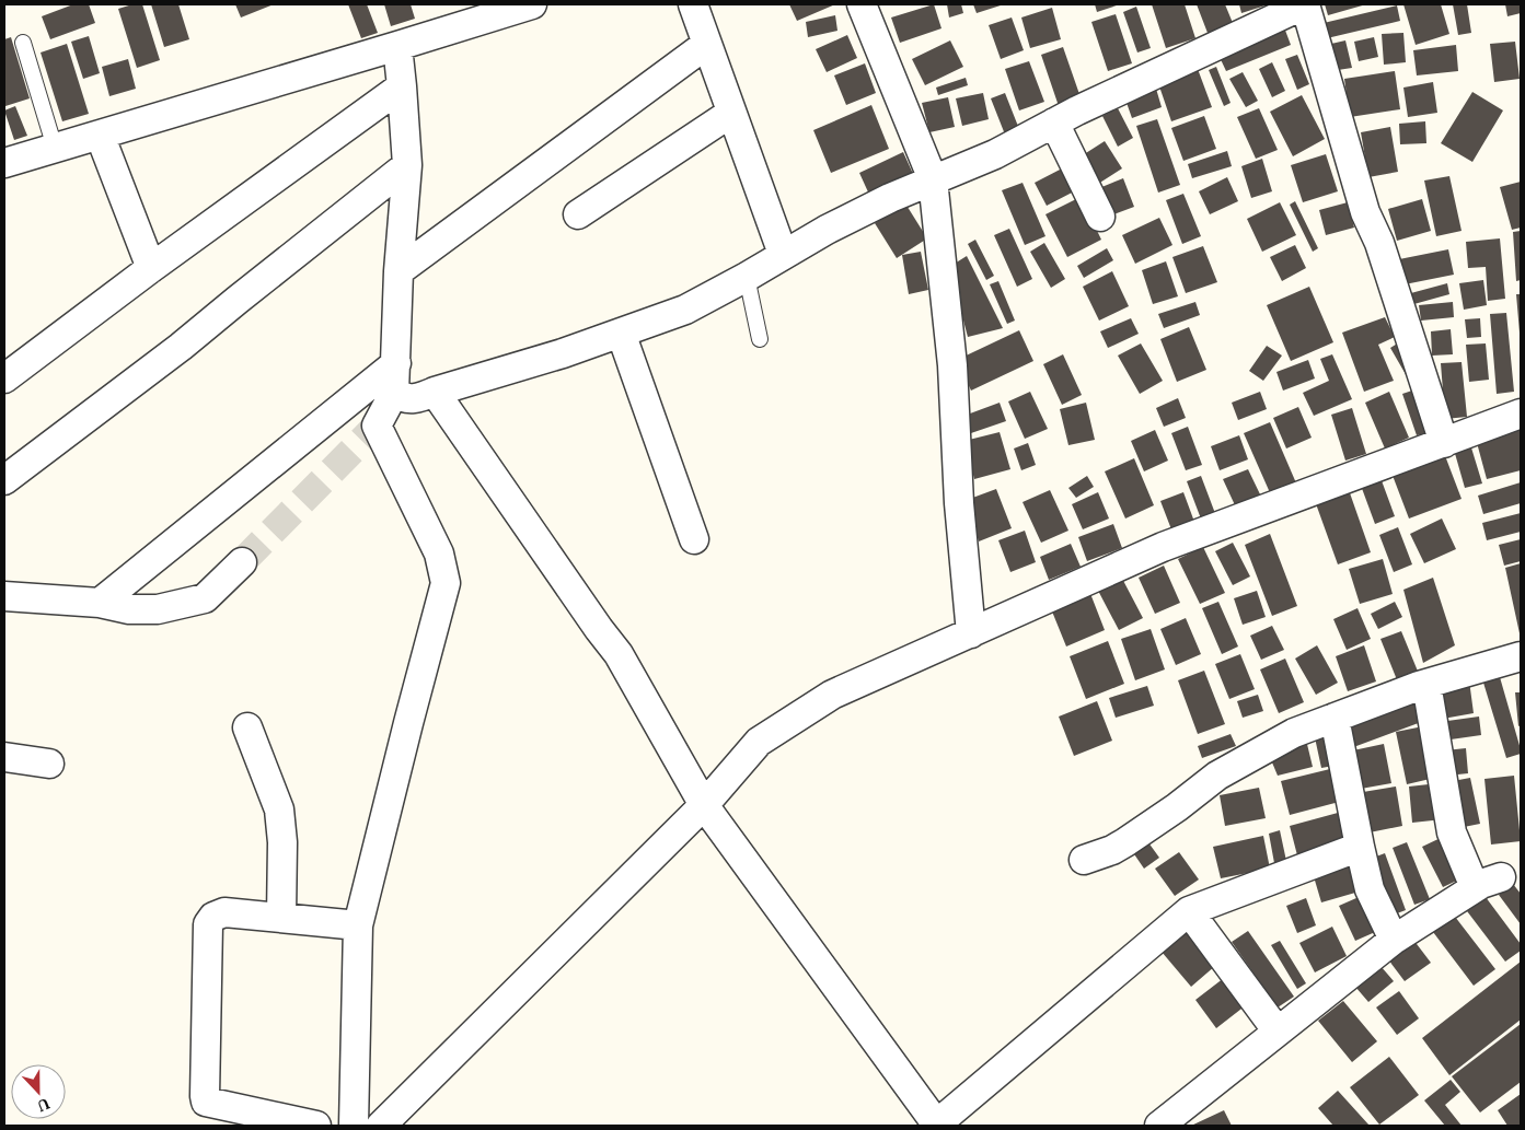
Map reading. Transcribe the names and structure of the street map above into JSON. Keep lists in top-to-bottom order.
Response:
{
  "north": "bottom"
}
